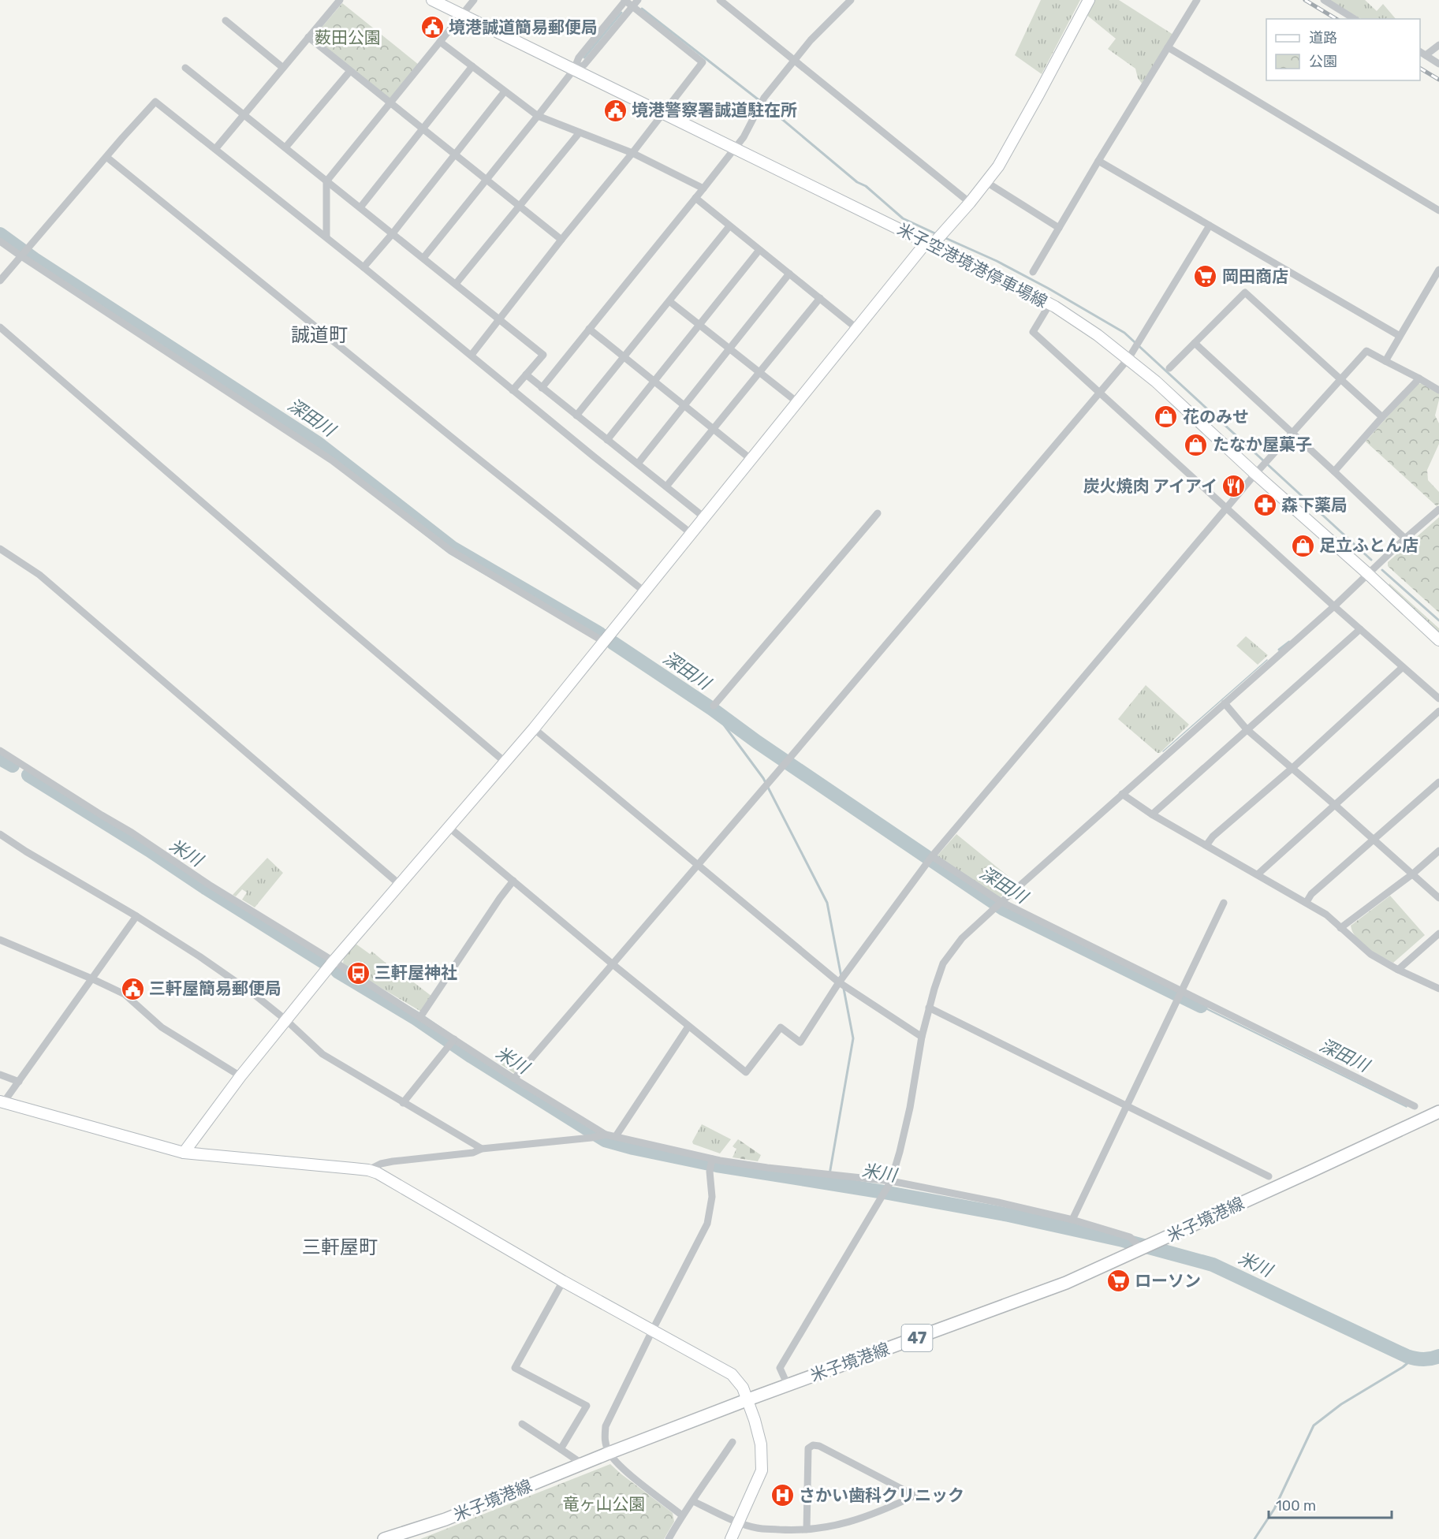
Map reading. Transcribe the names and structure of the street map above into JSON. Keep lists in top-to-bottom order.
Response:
{
  "streets": {
    "main road": ["米子境港線", "47"],
    "street": ["米子空港境港停車場線"]
  },
  "districts": ["誠道町", "三軒屋町"],
  "water": ["深田川", "米川"],
  "parks": ["薮田公園", "竜ヶ山公園"],
  "places": {
    "public building": ["境港誠道簡易郵便局", "境港警察署誠道駐在所", "三軒屋簡易郵便局"],
    "supermarket": ["岡田商店", "ローソン"],
    "shop": ["花のみせ", "たなか屋菓子", "足立ふとん店"],
    "restaurant": ["炭火焼肉 アイアイ"],
    "pharmacy": ["森下薬局"],
    "bus stop": ["三軒屋神社"],
    "hospital": ["さかい歯科クリニック"]
  },
  "legend": ["道路", "公園"],
  "scale_bar": "100 m"
}
